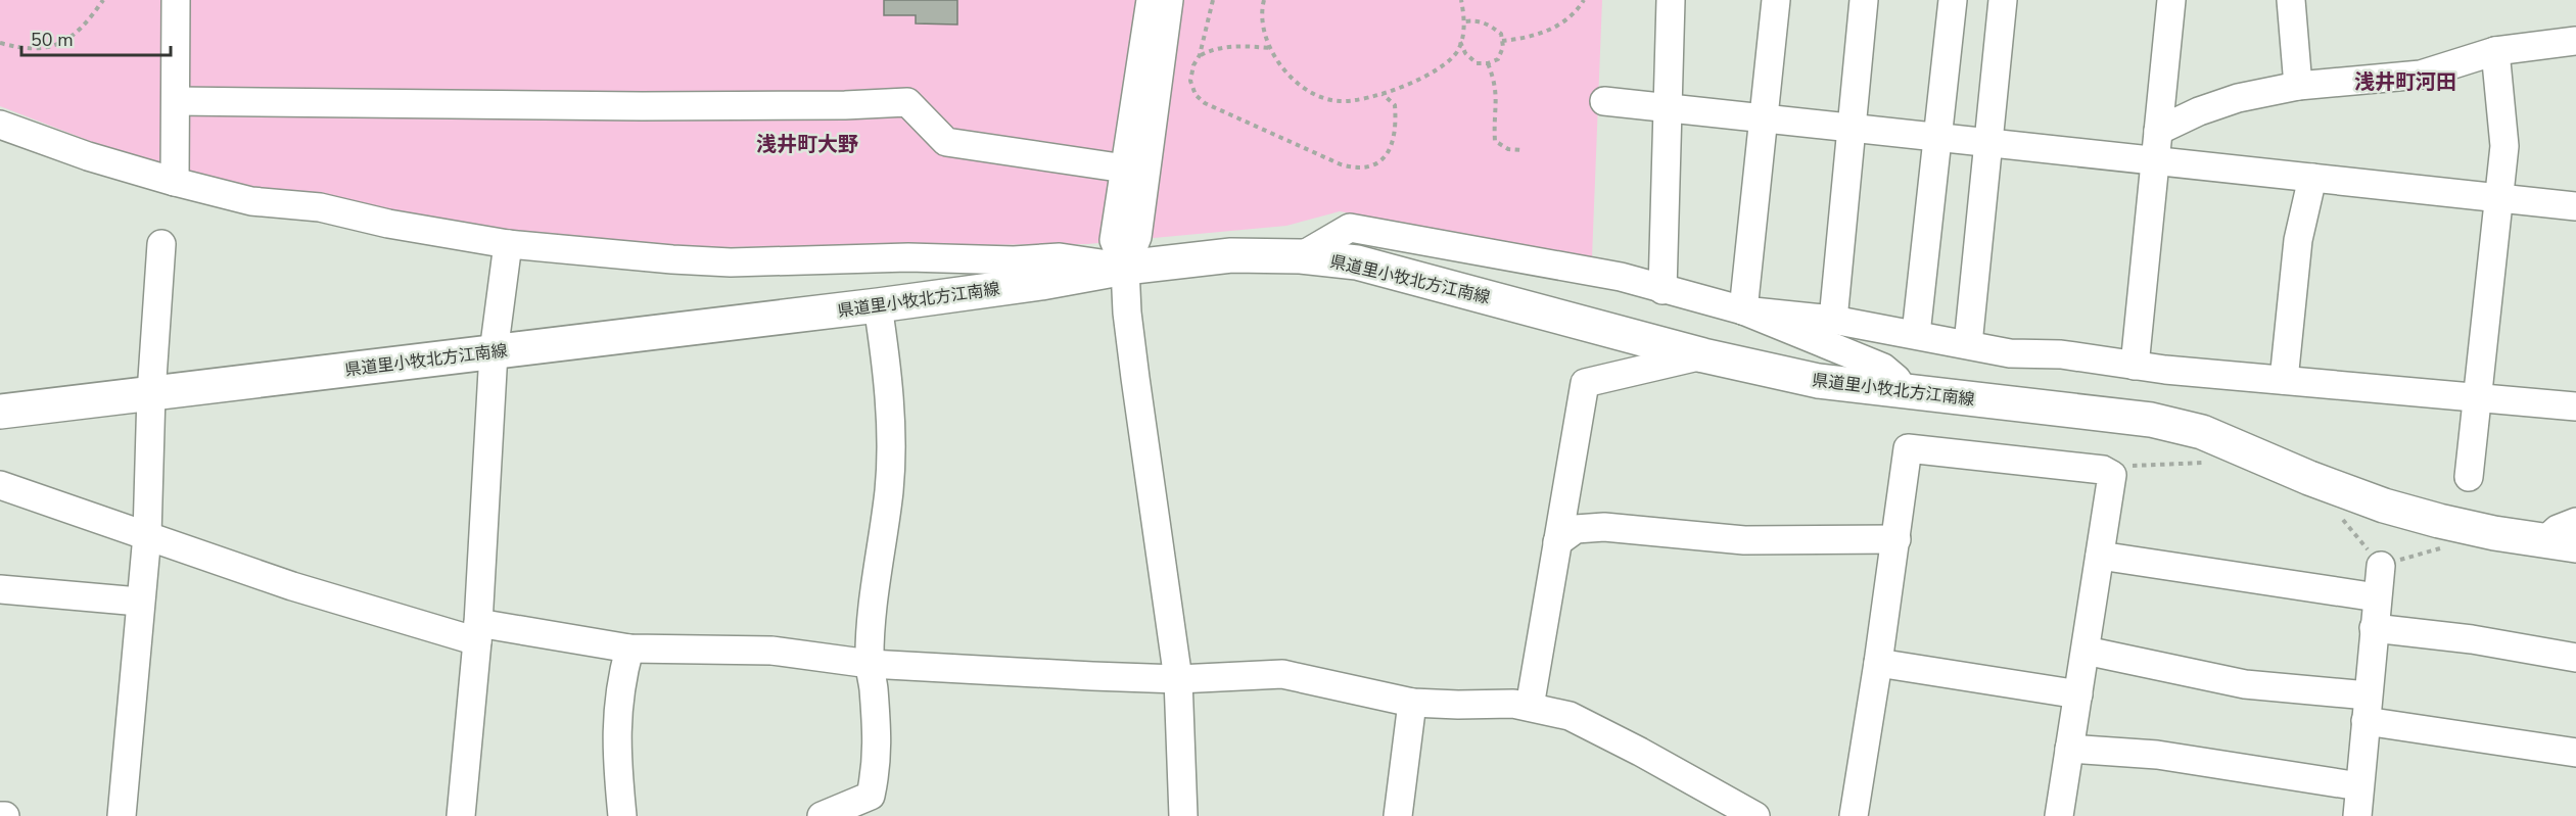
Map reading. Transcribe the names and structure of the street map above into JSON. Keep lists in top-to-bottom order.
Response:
{
  "streets": {
    "main road": ["県道里小牧北方江南線"]
  },
  "districts": ["浅井町河田", "浅井町大野"],
  "scale_bar": "50 m"
}
